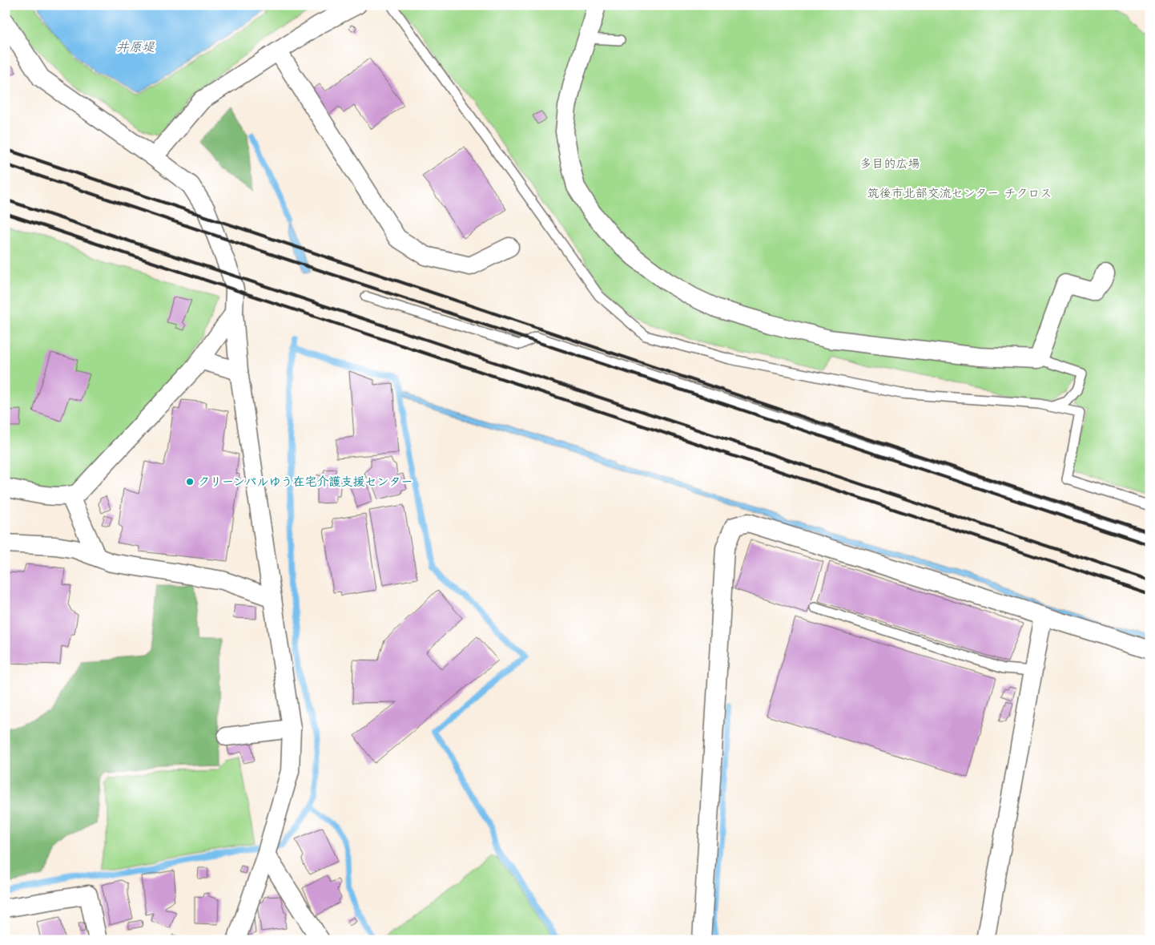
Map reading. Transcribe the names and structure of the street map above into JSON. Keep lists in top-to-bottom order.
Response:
{
  "water": ["井原堤"],
  "parks": ["多目的広場", "筑後市北部交流センター チクロス"],
  "places": ["クリーンパルゆう在宅介護支援センター"]
}
